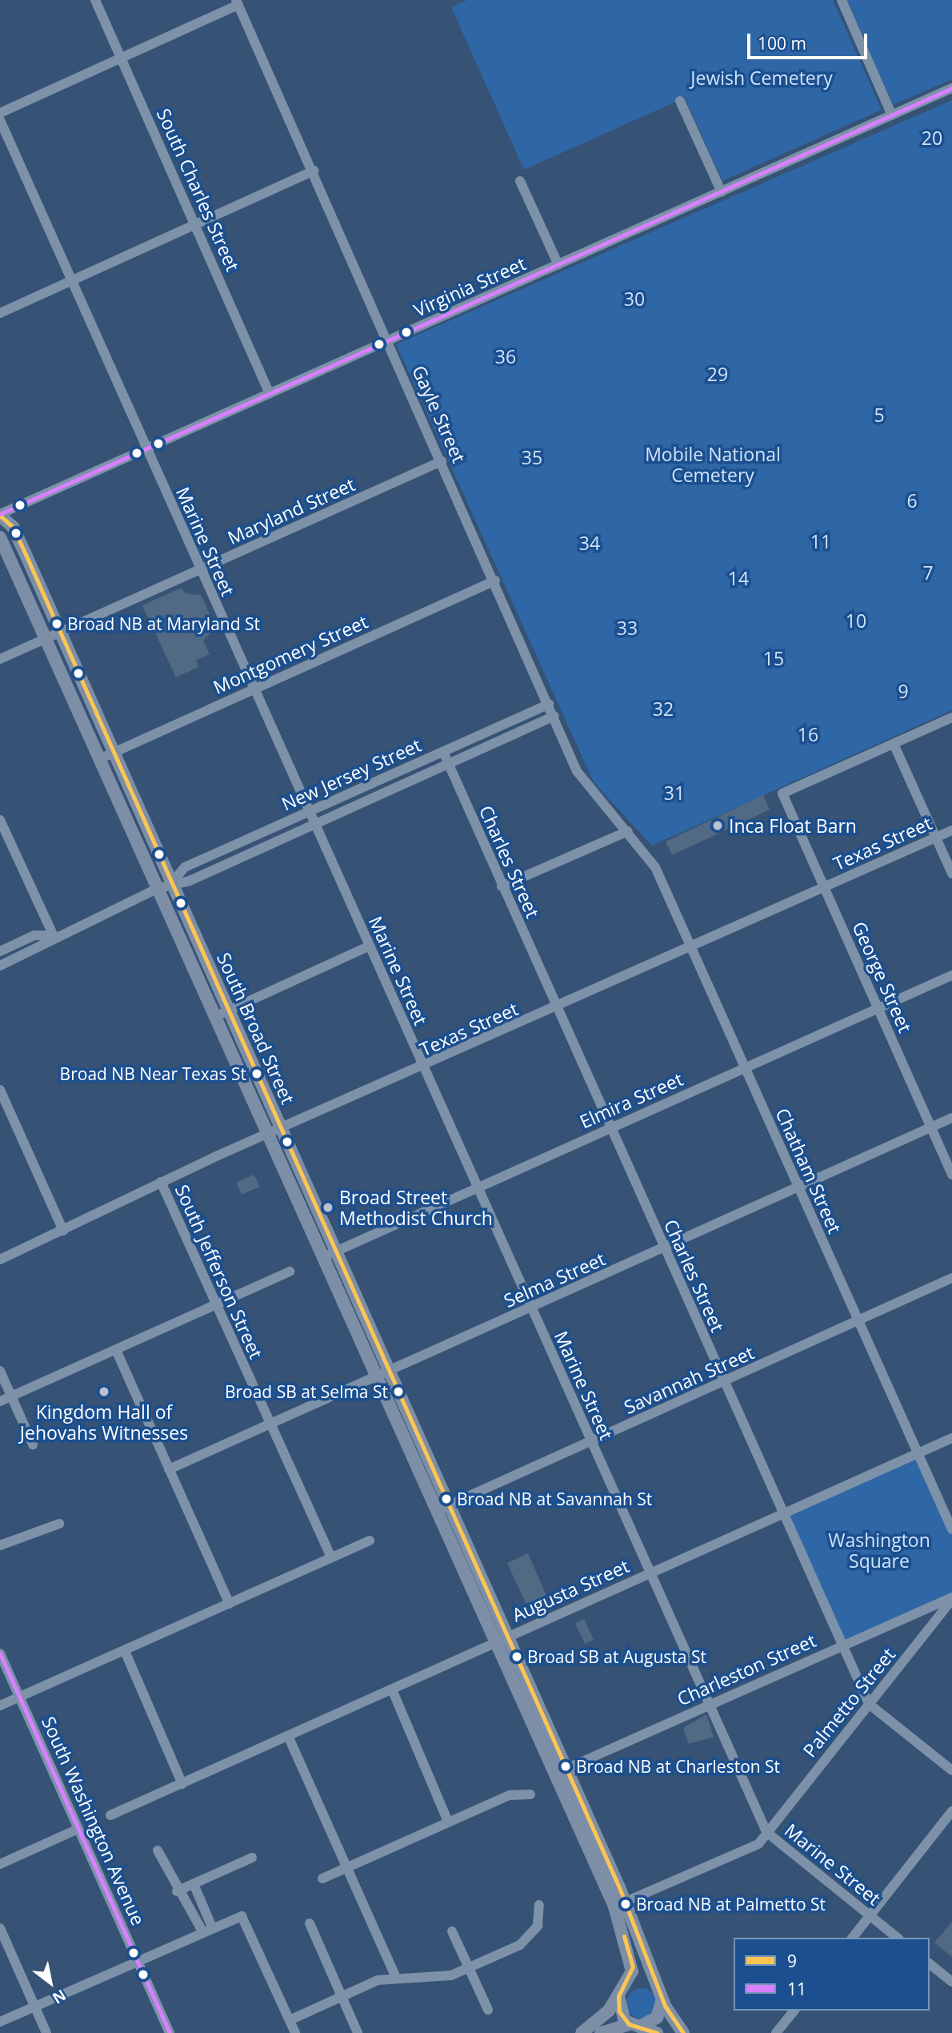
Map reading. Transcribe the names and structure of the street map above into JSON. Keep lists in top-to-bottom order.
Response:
{
  "streets": {
    "main road": ["South Broad Street"],
    "street": [
      "South Charles Street",
      "Virginia Street",
      "Gayle Street",
      "Maryland Street",
      "Marine Street",
      "Montgomery Street",
      "New Jersey Street",
      "Texas Street",
      "Charles Street",
      "George Street",
      "Elmira Street",
      "Chatham Street",
      "South Jefferson Street",
      "Selma Street",
      "Savannah Street",
      "Augusta Street",
      "Charleston Street",
      "Palmetto Street",
      "South Washington Avenue"
    ]
  },
  "crossings": [
    ["South Charles Street", "Virginia Street"],
    ["Virginia Street", "Gayle Street"],
    ["Virginia Street", "Marine Street"],
    ["Virginia Street", "South Broad Street"],
    ["Gayle Street", "Maryland Street"],
    ["Gayle Street", "Montgomery Street"],
    ["Gayle Street", "New Jersey Street"],
    ["Gayle Street", "Chatham Street"],
    ["Maryland Street", "Marine Street"],
    ["Maryland Street", "South Broad Street"],
    ["Marine Street", "Montgomery Street"],
    ["Marine Street", "New Jersey Street"],
    ["Marine Street", "Texas Street"],
    ["Marine Street", "Elmira Street"],
    ["Marine Street", "Selma Street"],
    ["Marine Street", "Savannah Street"],
    ["Marine Street", "Augusta Street"],
    ["Marine Street", "Charleston Street"],
    ["Marine Street", "Palmetto Street"],
    ["Montgomery Street", "South Broad Street"],
    ["New Jersey Street", "Charles Street"],
    ["New Jersey Street", "South Broad Street"],
    ["Texas Street", "Charles Street"],
    ["Texas Street", "George Street"],
    ["Texas Street", "South Broad Street"],
    ["Texas Street", "Chatham Street"],
    ["Texas Street", "South Jefferson Street"],
    ["Charles Street", "Elmira Street"],
    ["Charles Street", "Selma Street"],
    ["Charles Street", "Savannah Street"],
    ["Charles Street", "Augusta Street"],
    ["Charles Street", "Charleston Street"],
    ["Charles Street", "Palmetto Street"],
    ["George Street", "Elmira Street"],
    ["George Street", "Selma Street"],
    ["Elmira Street", "Chatham Street"],
    ["Chatham Street", "Selma Street"],
    ["Chatham Street", "Savannah Street"],
    ["Chatham Street", "Augusta Street"],
    ["South Jefferson Street", "Selma Street"],
    ["Charleston Street", "Palmetto Street"]
  ],
  "parks": [
    "Jewish Cemetery",
    "20",
    "30",
    "36",
    "29",
    "5",
    "Mobile National Cemetery",
    "35",
    "6",
    "11",
    "34",
    "7",
    "14",
    "10",
    "33",
    "15",
    "9",
    "32",
    "16",
    "31",
    "Washington Square"
  ],
  "places": [
    "Broad NB at Maryland St",
    "Inca Float Barn",
    "Broad NB Near Texas St",
    "Broad Street Methodist Church",
    "Kingdom Hall of Jehovahs Witnesses",
    "Broad SB at Selma St",
    "Broad NB at Savannah St",
    "Broad SB at Augusta St",
    "Broad NB at Charleston St",
    "Broad NB at Palmetto St"
  ],
  "lines": ["transit line 11", "transit line 9"],
  "legend": ["9", "11"],
  "scale_bar": "100 m",
  "north": "bottom right"
}
